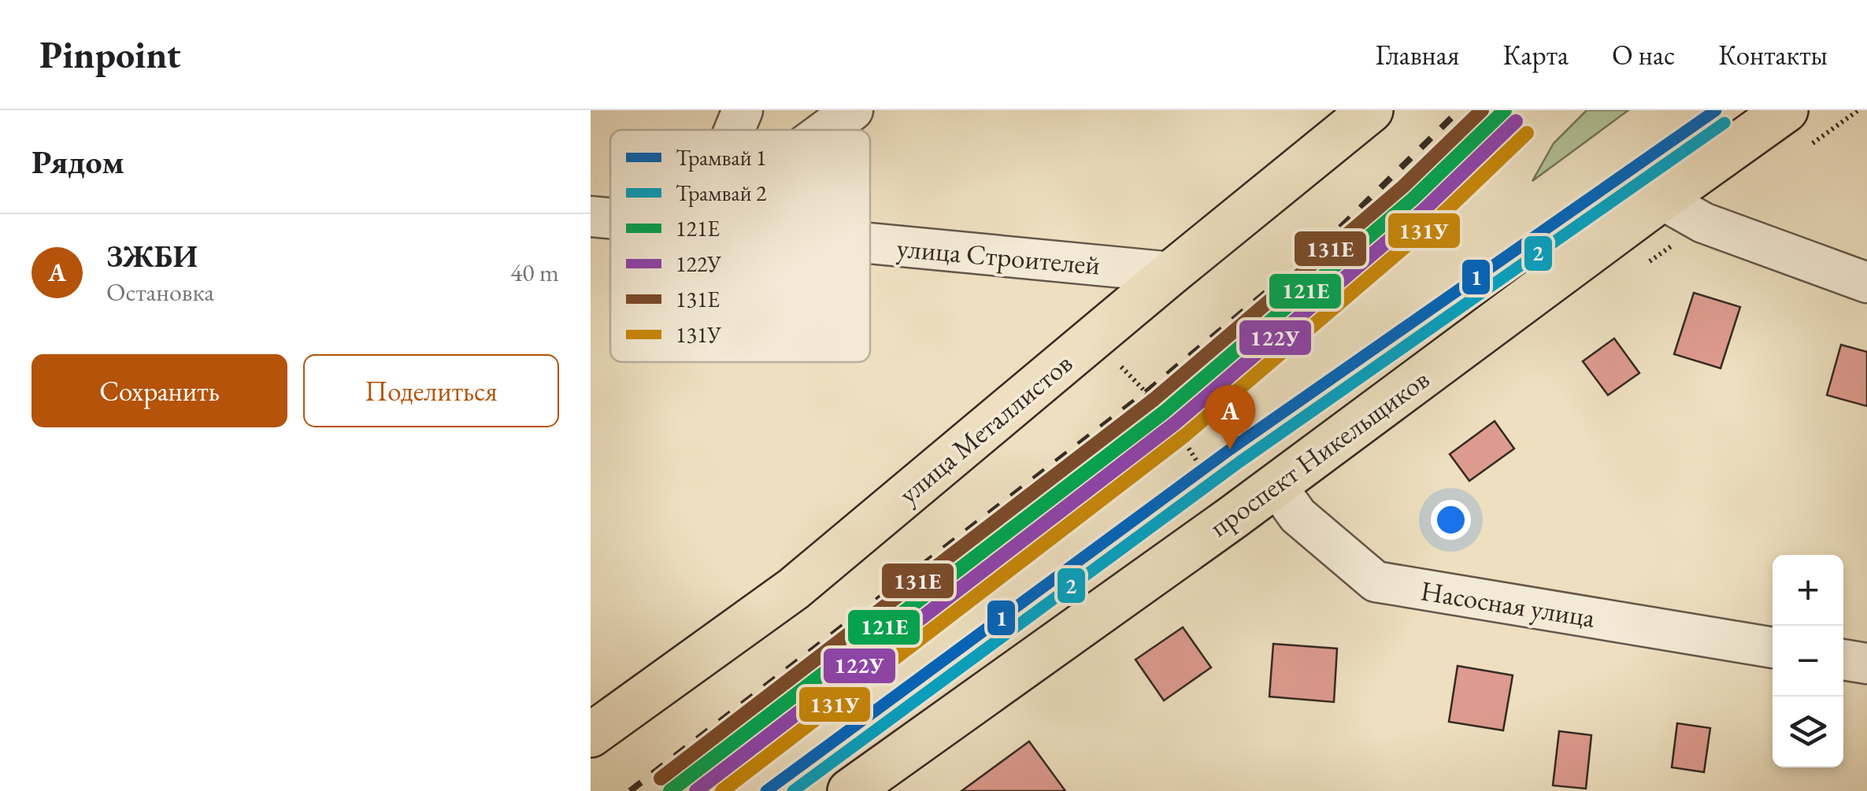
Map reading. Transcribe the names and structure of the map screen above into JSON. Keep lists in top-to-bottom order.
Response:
{
  "streets": {
    "main road": ["улица Металлистов", "проспект Никельщиков"],
    "street": ["улица Строителей", "Насосная улица"]
  },
  "crossings": [
    ["улица Строителей", "улица Металлистов"],
    ["проспект Никельщиков", "Насосная улица"]
  ],
  "lines": [
    "tram line 1",
    "transit line 121Е",
    "transit line 131Е",
    "transit line 122У",
    "tram line 2",
    "transit line 131У"
  ],
  "legend": [
    "Трамвай 1",
    "Трамвай 2",
    "121Е",
    "122У",
    "131Е",
    "131У"
  ],
  "page": {
    "header": "Pinpoint",
    "nav": [
      "Главная",
      "Карта",
      "О нас",
      "Контакты"
    ],
    "heading": "Рядом",
    "list": [
      {
        "mark": "A",
        "name": "ЗЖБИ",
        "note": "Остановка",
        "value": "40 m"
      }
    ],
    "buttons": ["Сохранить", "Поделиться"],
    "pins": "A",
    "map_buttons": ["+", "−"]
  }
}
